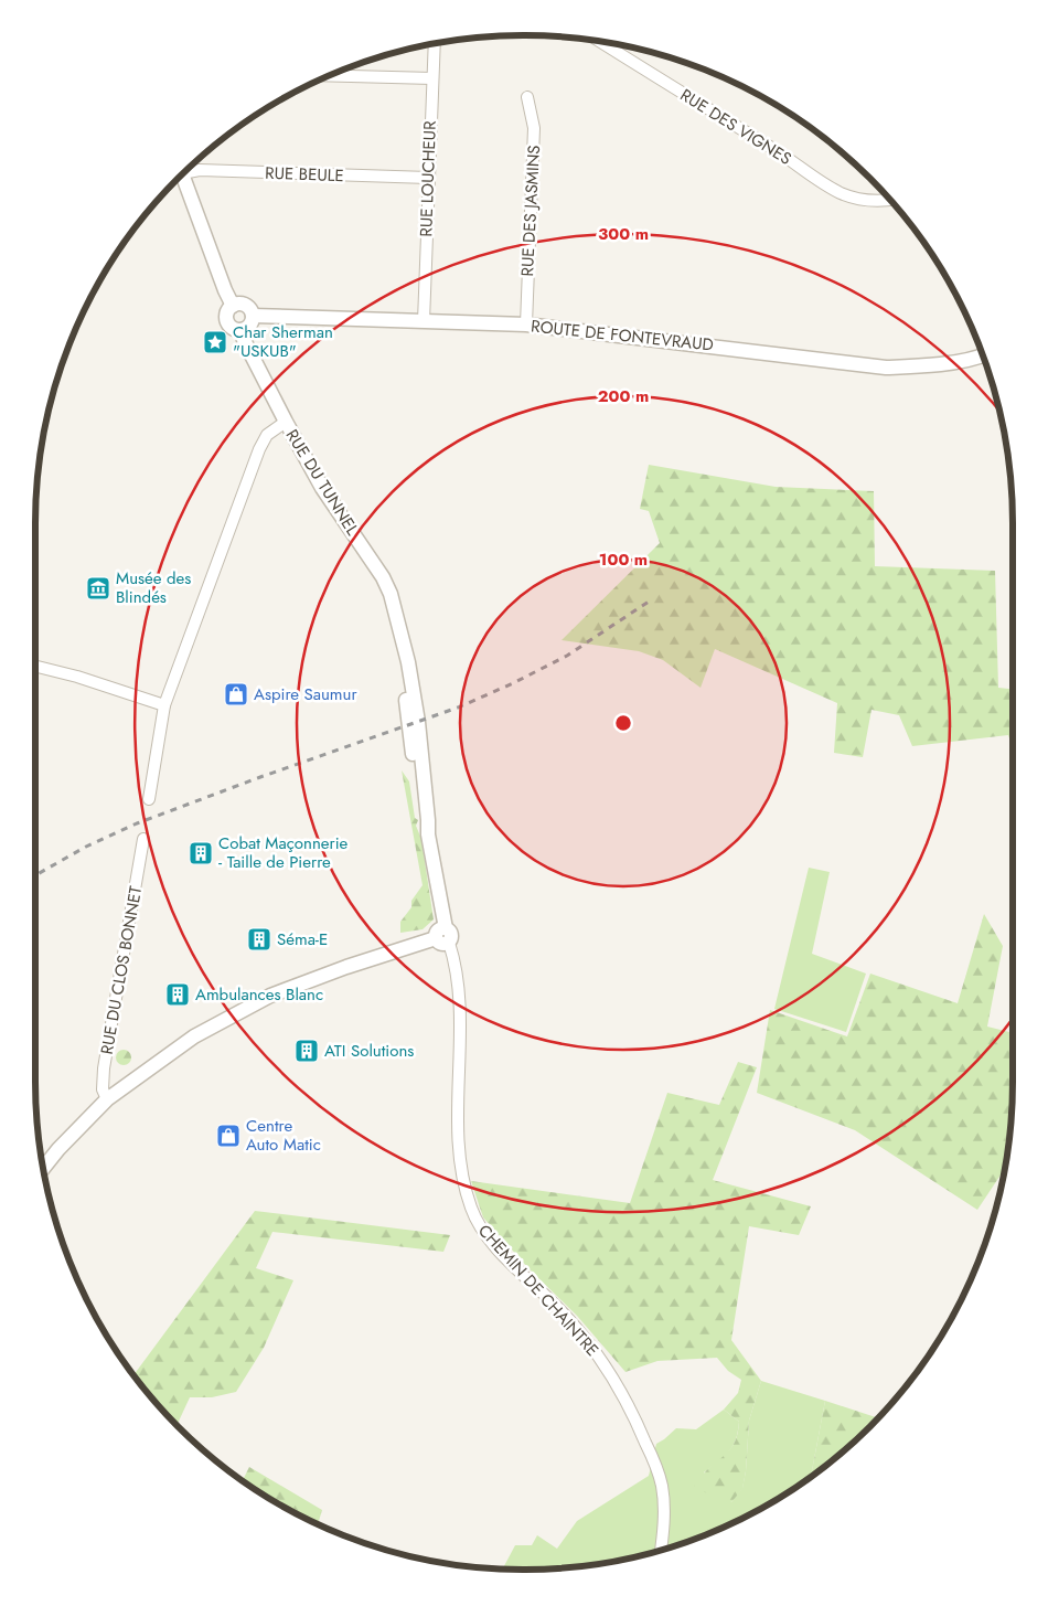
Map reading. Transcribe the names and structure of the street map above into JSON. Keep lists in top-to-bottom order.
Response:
{
  "streets": {
    "street": [
      "RUE DES VIGNES",
      "RUE BEULE",
      "RUE LOUCHEUR",
      "RUE DES JASMINS",
      "ROUTE DE FONTEVRAUD",
      "RUE DU TUNNEL",
      "RUE DU CLOS BONNET",
      "CHEMIN DE CHAINTRE"
    ]
  },
  "crossings": [
    ["RUE BEULE", "RUE LOUCHEUR"],
    ["RUE LOUCHEUR", "ROUTE DE FONTEVRAUD"],
    ["RUE DES JASMINS", "ROUTE DE FONTEVRAUD"],
    ["ROUTE DE FONTEVRAUD", "RUE DU TUNNEL"],
    ["RUE DU TUNNEL", "CHEMIN DE CHAINTRE"]
  ],
  "places": {
    "place": ["Char Sherman \"USKUB\""],
    "museum": ["Musée des Blindés"],
    "shop": ["Aspire Saumur", "Centre Auto Matic"],
    "building": [
      "Cobat Maçonnerie - Taille de Pierre",
      "Séma-E",
      "Ambulances Blanc",
      "ATI Solutions"
    ]
  },
  "rings": ["300 m", "200 m", "100 m"]
}
